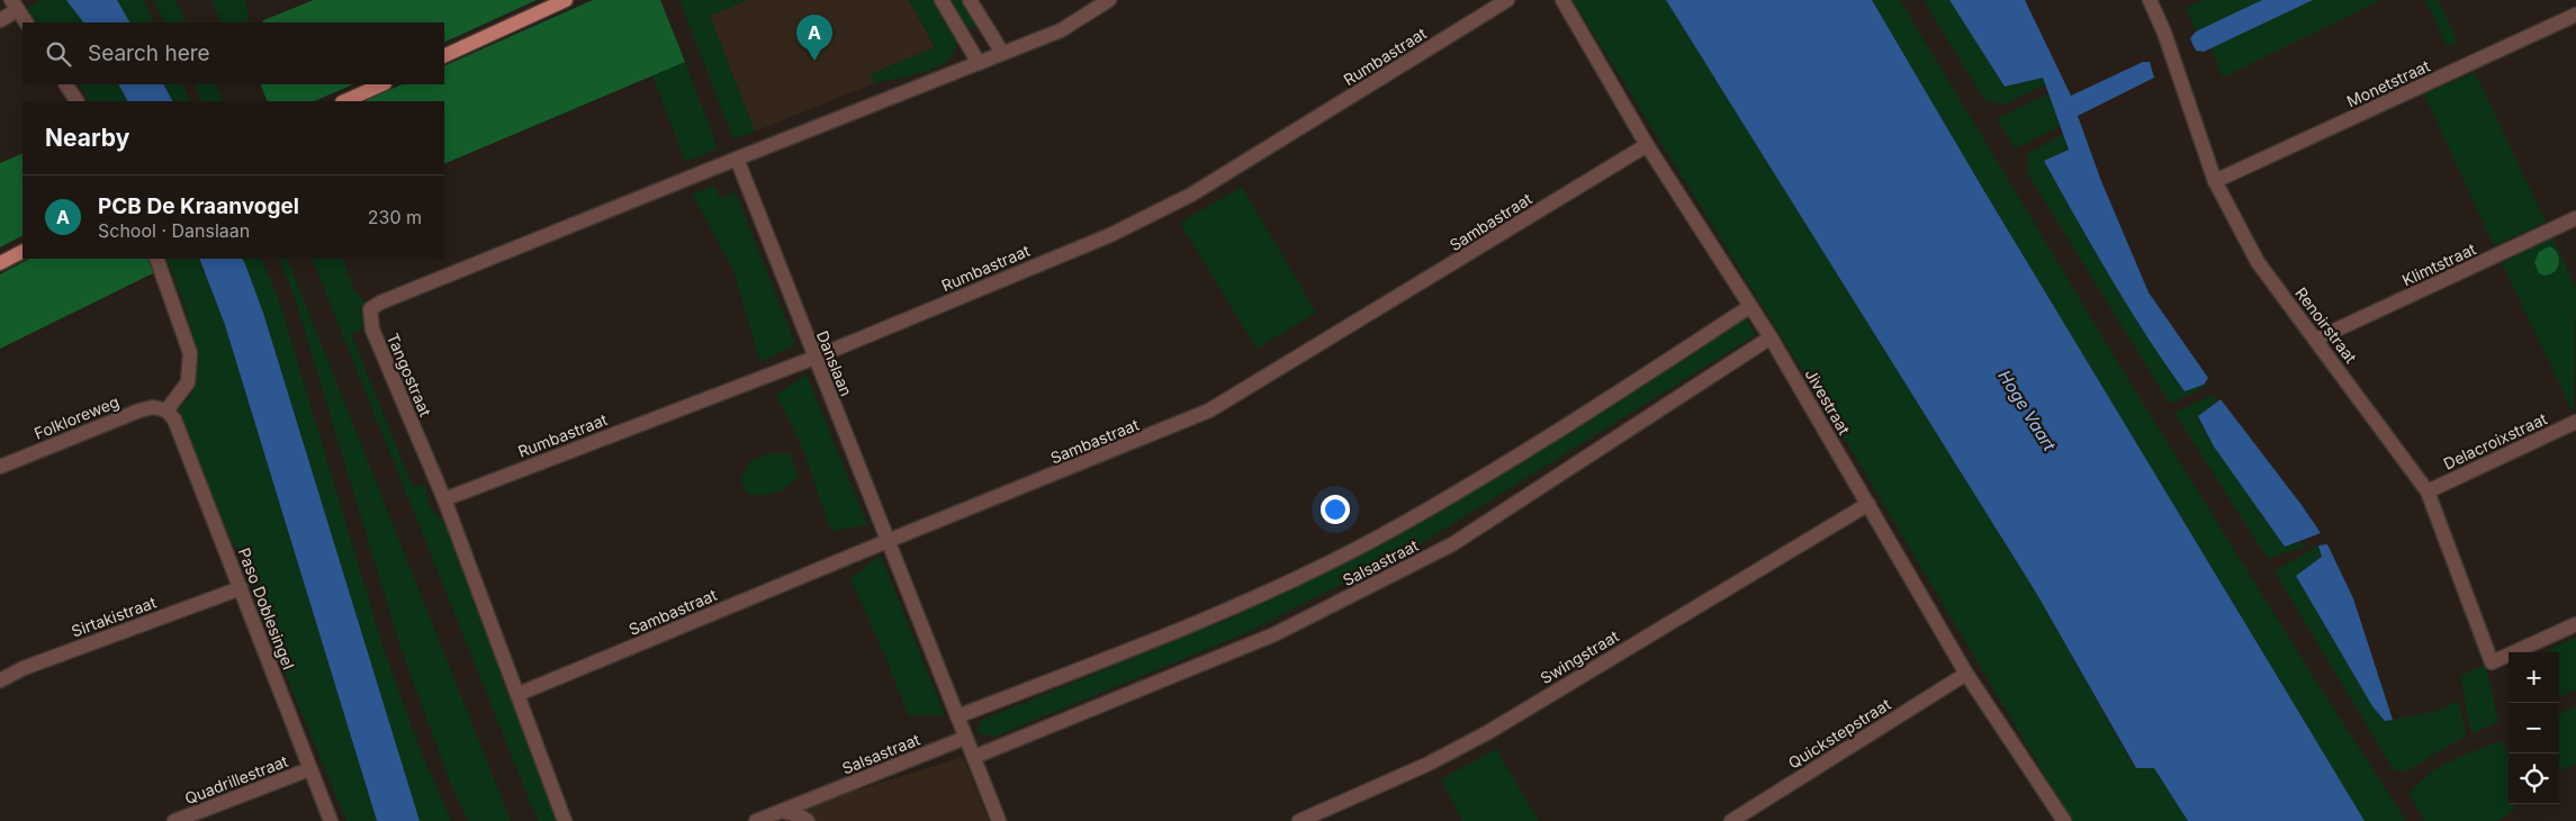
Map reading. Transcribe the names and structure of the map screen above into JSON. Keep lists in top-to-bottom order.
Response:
{
  "streets": {
    "street": [
      "Rumbastraat",
      "Monetstraat",
      "Sambastraat",
      "Klimtstraat",
      "Renoirstraat",
      "Danslaan",
      "Tangostraat",
      "Jivestraat",
      "Folkloreweg",
      "Delacroixstraat",
      "Salsastraat",
      "Paso Doblesingel",
      "Sirtakistraat",
      "Swingstraat",
      "Quickstepstraat",
      "Quadrillestraat"
    ]
  },
  "crossings": [
    ["Rumbastraat", "Danslaan"],
    ["Rumbastraat", "Tangostraat"],
    ["Monetstraat", "Renoirstraat"],
    ["Sambastraat", "Danslaan"],
    ["Sambastraat", "Tangostraat"],
    ["Sambastraat", "Jivestraat"],
    ["Klimtstraat", "Renoirstraat"],
    ["Renoirstraat", "Delacroixstraat"],
    ["Danslaan", "Tangostraat"],
    ["Danslaan", "Salsastraat"],
    ["Jivestraat", "Salsastraat"],
    ["Jivestraat", "Swingstraat"],
    ["Jivestraat", "Quickstepstraat"],
    ["Folkloreweg", "Paso Doblesingel"],
    ["Paso Doblesingel", "Sirtakistraat"],
    ["Paso Doblesingel", "Quadrillestraat"]
  ],
  "water": ["Hoge Vaart"],
  "page": {
    "pins": "A",
    "search": "Search here",
    "heading": "Nearby",
    "list": [
      {
        "mark": "A",
        "name": "PCB De Kraanvogel",
        "note": "School · Danslaan",
        "value": "230 m"
      }
    ],
    "map_buttons": ["+", "−"]
  }
}
